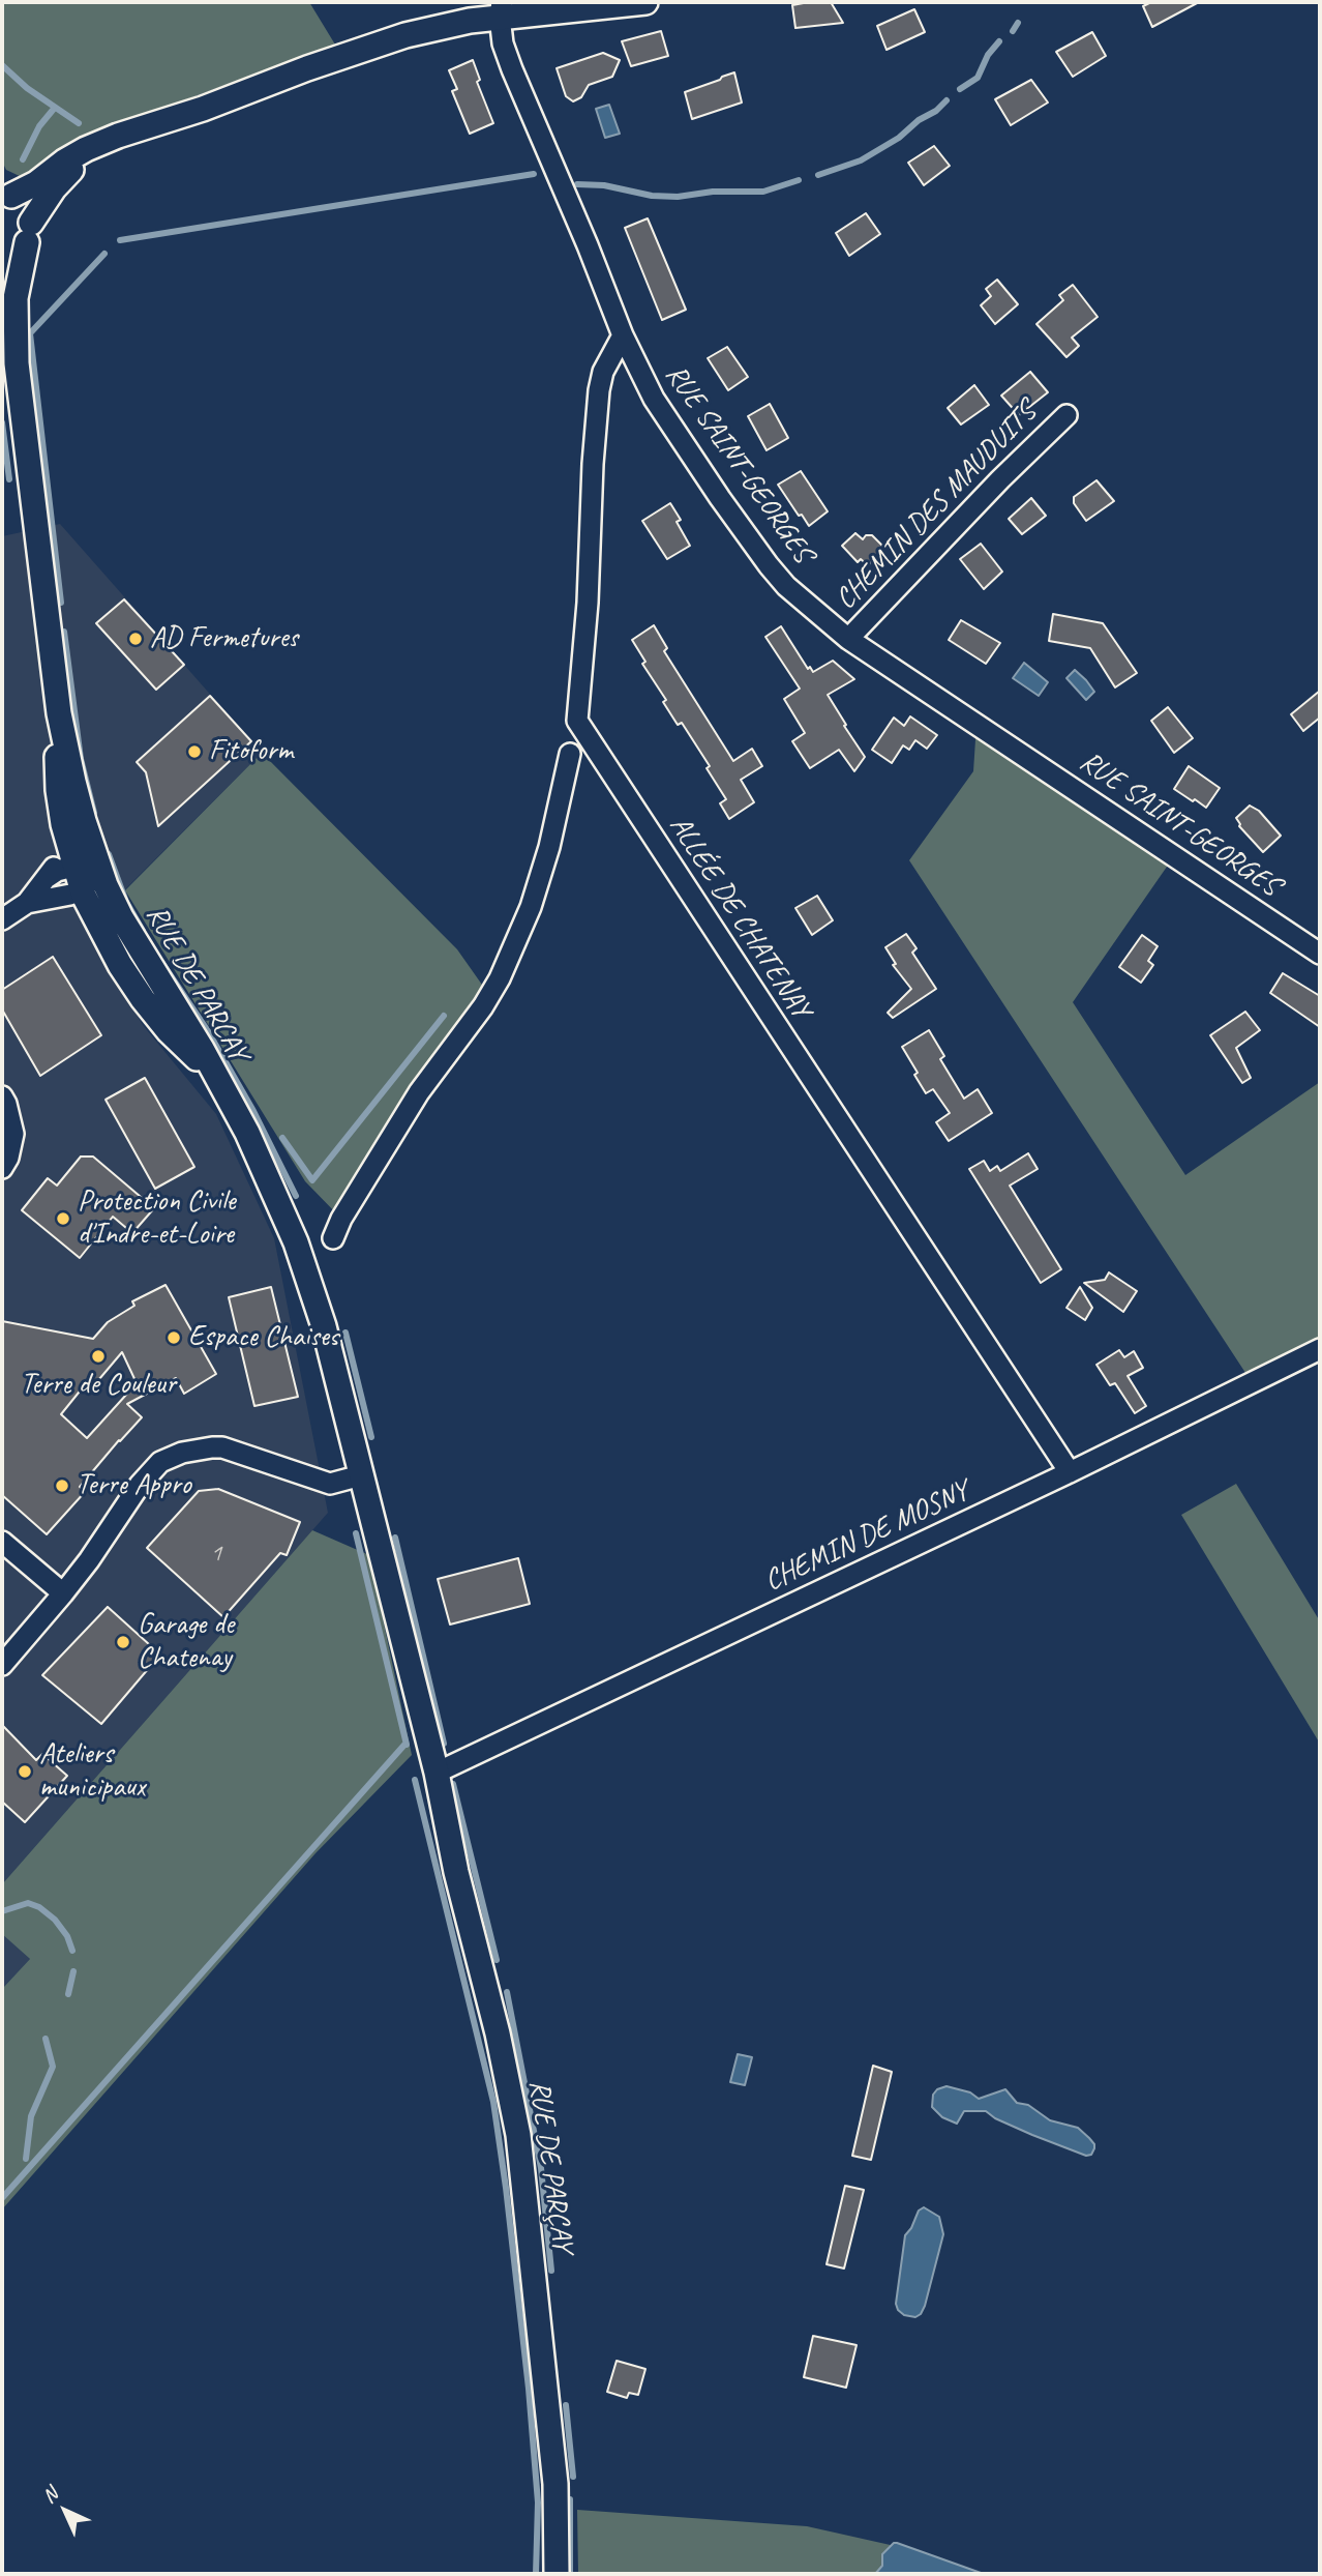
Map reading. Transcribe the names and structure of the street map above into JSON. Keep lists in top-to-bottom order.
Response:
{
  "streets": {
    "street": [
      "RUE SAINT-GEORGES",
      "CHEMIN DES MAUDUITS",
      "ALLÉE DE CHATENAY",
      "RUE DE PARCAY",
      "CHEMIN DE MOSNY",
      "RUE DE PARÇAY"
    ]
  },
  "crossings": [
    ["RUE SAINT-GEORGES", "CHEMIN DES MAUDUITS"],
    ["ALLÉE DE CHATENAY", "CHEMIN DE MOSNY"],
    ["RUE DE PARCAY", "RUE DE PARÇAY"],
    ["CHEMIN DE MOSNY", "RUE DE PARÇAY"]
  ],
  "places": [
    "AD Fermetures",
    "Fitoform",
    "Protection Civile d'Indre-et-Loire",
    "Espace Chaises",
    "Terre de Couleur",
    "Terre Appro",
    "Garage de Chatenay",
    "Ateliers municipaux"
  ],
  "house_numbers": ["1"],
  "north": "top left"
}
